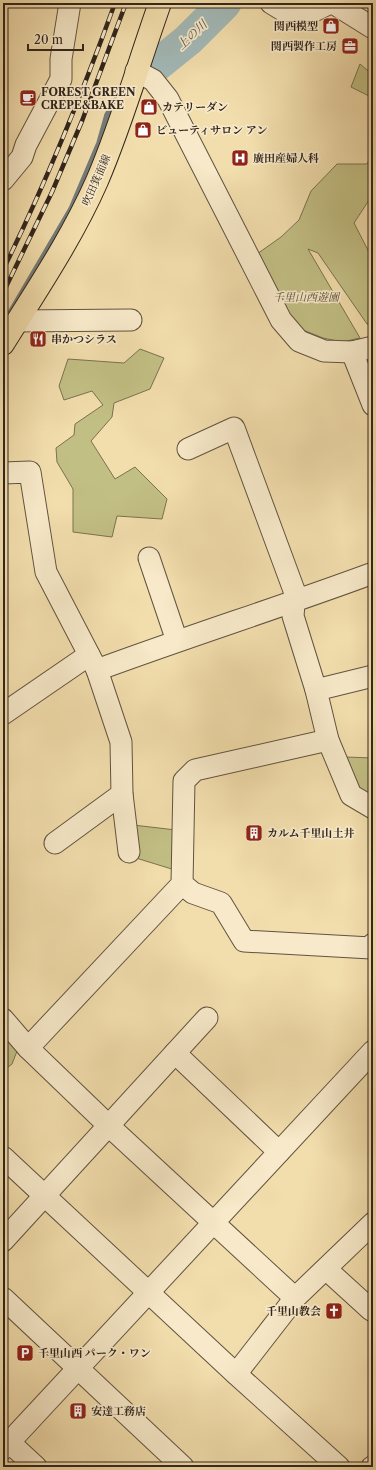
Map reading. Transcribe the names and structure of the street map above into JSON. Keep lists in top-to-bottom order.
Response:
{
  "streets": {
    "main road": ["吹田箕面線"]
  },
  "water": ["上の川"],
  "parks": ["千里山西遊園"],
  "places": {
    "shop": ["関西模型", "カテリーダン", "ビューティサロン アン"],
    "office": ["関西製作工房"],
    "cafe": ["FOREST GREEN CREPE&BAKE"],
    "hospital": ["廣田産婦人科"],
    "restaurant": ["串かつシラス"],
    "building": ["カルム千里山土井", "安達工務店"],
    "church": ["千里山教会"],
    "parking": ["千里山西 パーク・ワン"]
  },
  "scale_bar": "20 m"
}
